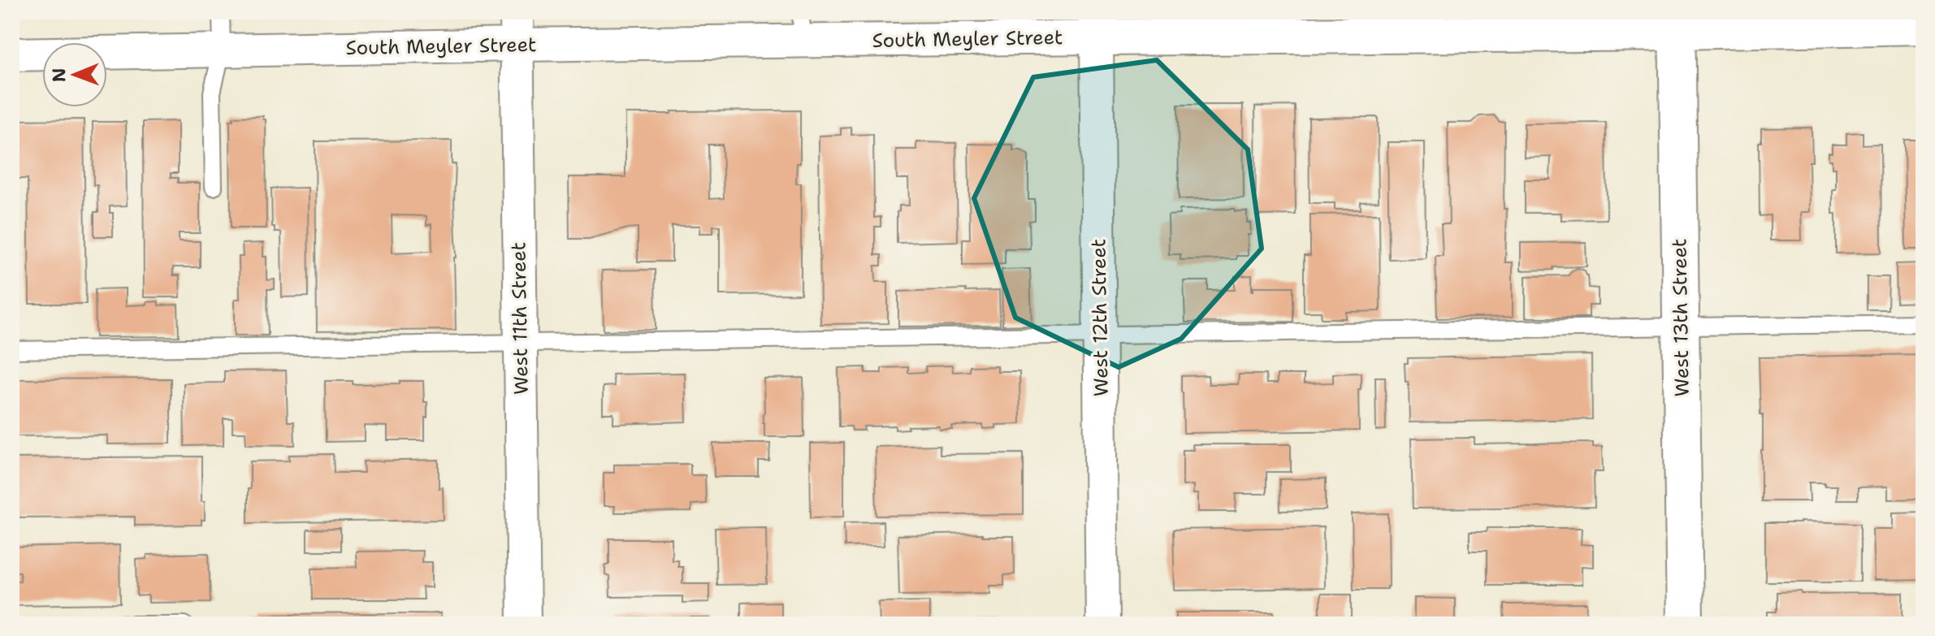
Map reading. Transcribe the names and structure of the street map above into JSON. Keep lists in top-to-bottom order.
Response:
{
  "streets": {
    "main road": ["South Meyler Street", "West 13th Street"],
    "street": ["West 12th Street", "West 11th Street"]
  },
  "crossings": [
    ["South Meyler Street", "West 12th Street"],
    ["South Meyler Street", "West 13th Street"],
    ["South Meyler Street", "West 11th Street"]
  ],
  "north": "left"
}
